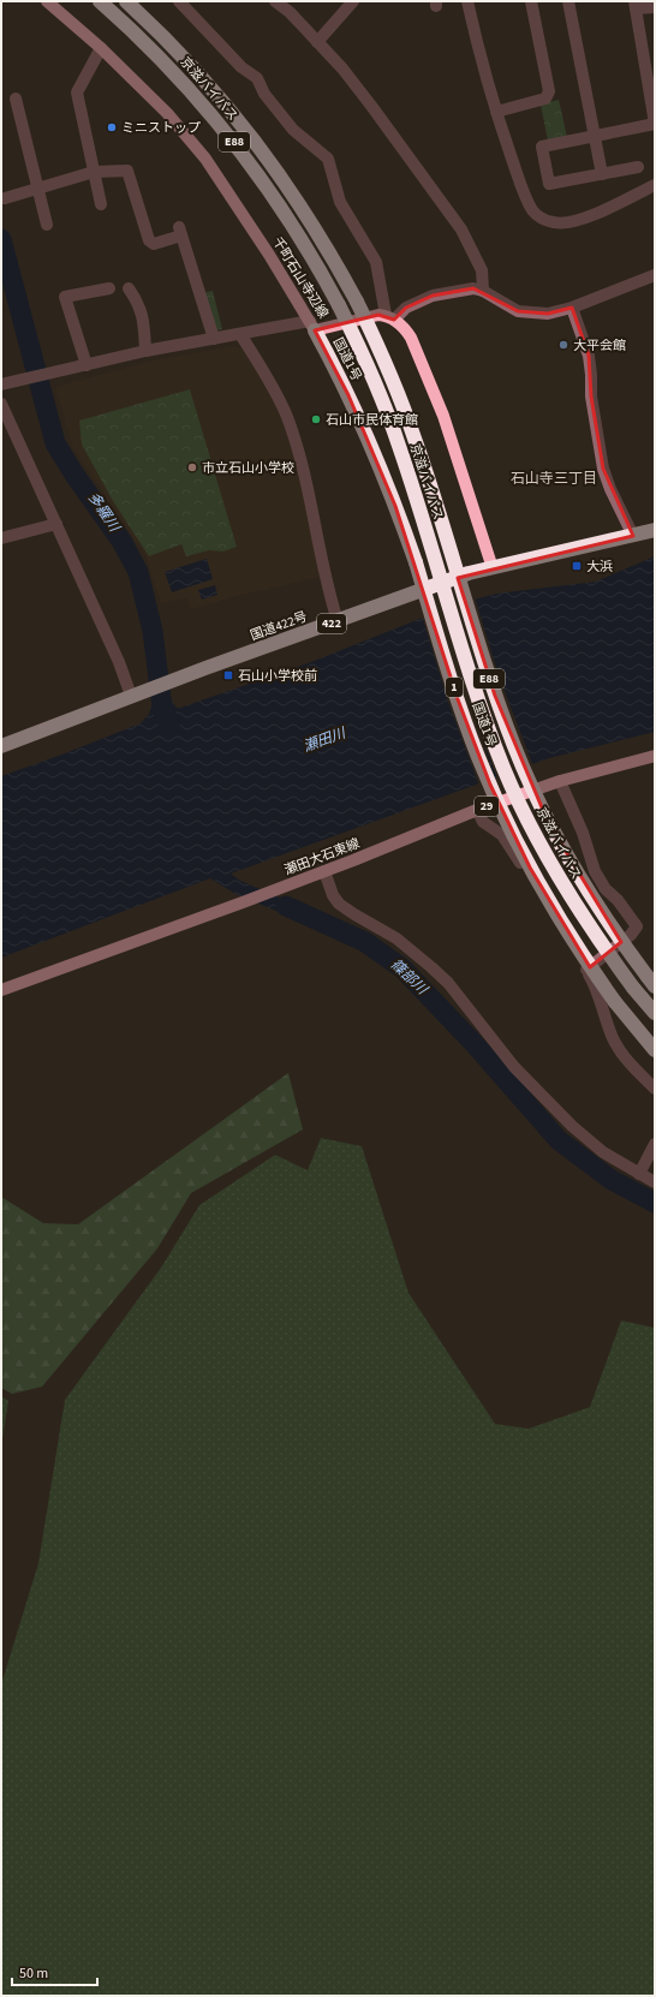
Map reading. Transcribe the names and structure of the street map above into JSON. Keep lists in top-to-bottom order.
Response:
{
  "streets": {
    "highway": [
      "京滋バイパス",
      "E88",
      "国道1号",
      "422",
      "国道422号",
      "1"
    ],
    "main road": ["千町石山寺辺線", "29", "瀬田大石東線"]
  },
  "crossings": [
    ["千町石山寺辺線", "国道1号"]
  ],
  "districts": ["石山寺三丁目"],
  "water": ["多羅川", "瀬田川", "篠部川"],
  "places": {
    "other": [
      "ミニストップ",
      "大平会館",
      "石山市民体育館",
      "市立石山小学校"
    ],
    "transit": ["大浜", "石山小学校前"]
  },
  "scale_bar": "50 m"
}
